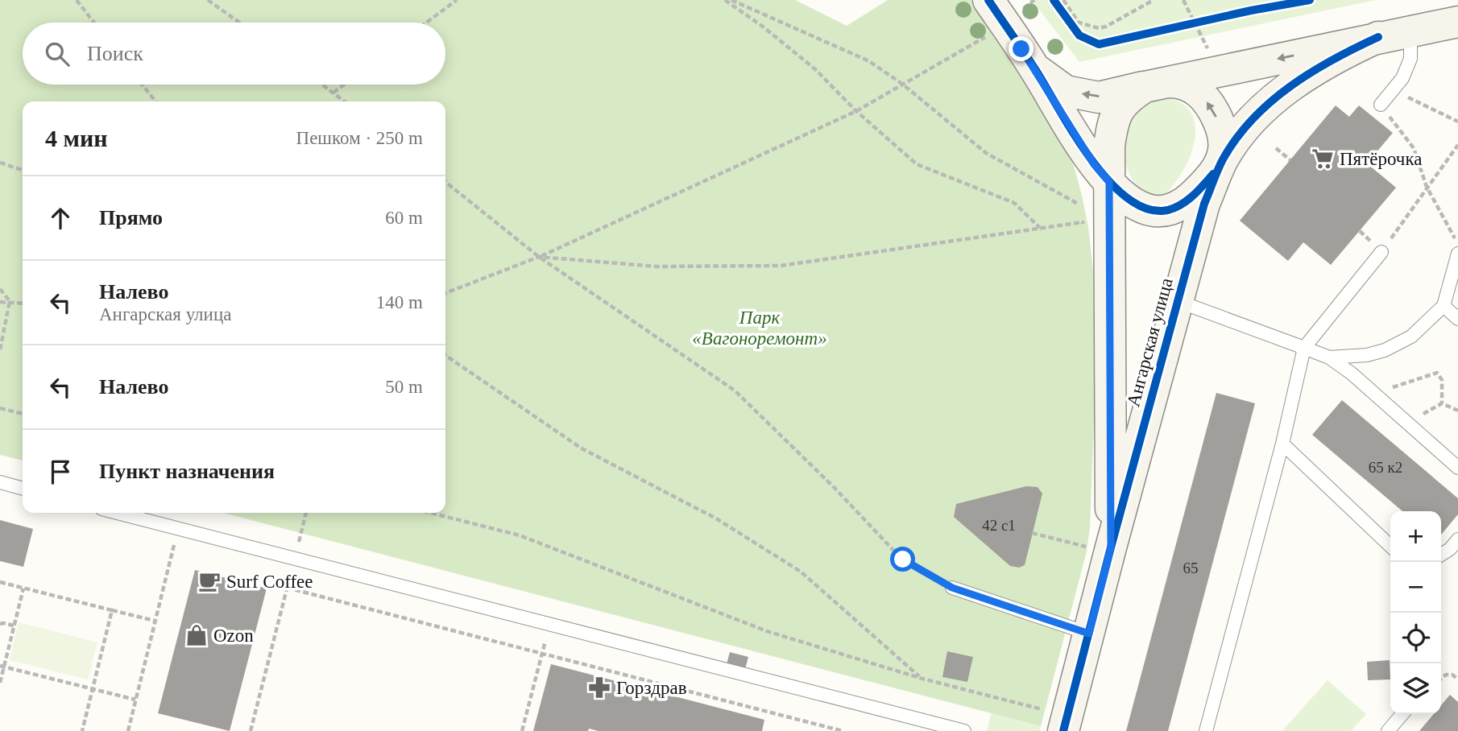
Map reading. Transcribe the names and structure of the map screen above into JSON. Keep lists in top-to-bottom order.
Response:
{
  "streets": {
    "street": ["Ангарская улица"]
  },
  "parks": ["Парк «Вагоноремонт»"],
  "places": {
    "supermarket": ["Пятёрочка"],
    "cafe": ["Surf Coffee"],
    "shop": ["Ozon"],
    "pharmacy": ["Горздрав"]
  },
  "house_numbers": ["65 к2", "42 с1", "65"],
  "page": {
    "search": "Поиск",
    "heading": ["4 мин", "Пешком · 250 m"],
    "list": [
      ["Прямо", "60 m"],
      ["Налево", "Ангарская улица", "140 m"],
      ["Налево", "50 m"],
      "Пункт назначения"
    ],
    "map_buttons": ["+", "−"]
  }
}
